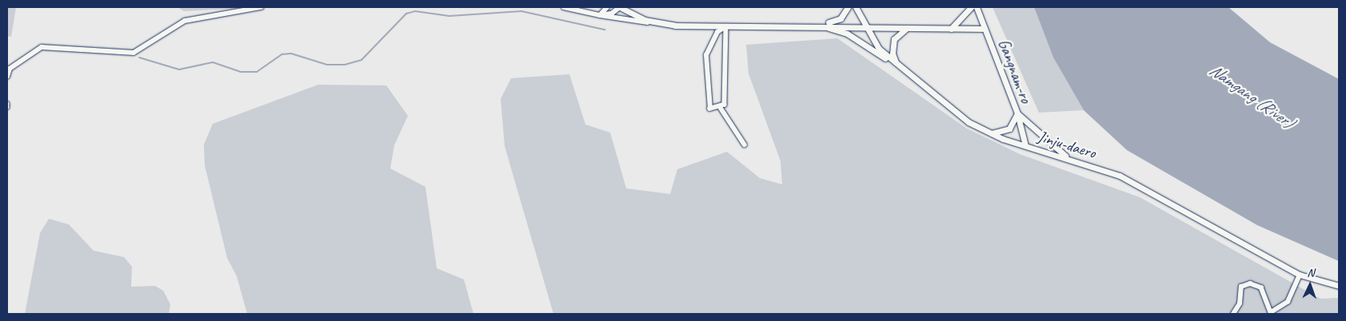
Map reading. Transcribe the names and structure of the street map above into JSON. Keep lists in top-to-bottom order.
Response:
{
  "streets": {
    "street": ["Gangnam-ro", "Jinju-daero"]
  },
  "crossings": [
    ["Gangnam-ro", "Jinju-daero"]
  ],
  "water": ["Namgang (River)"],
  "north": "top"
}
